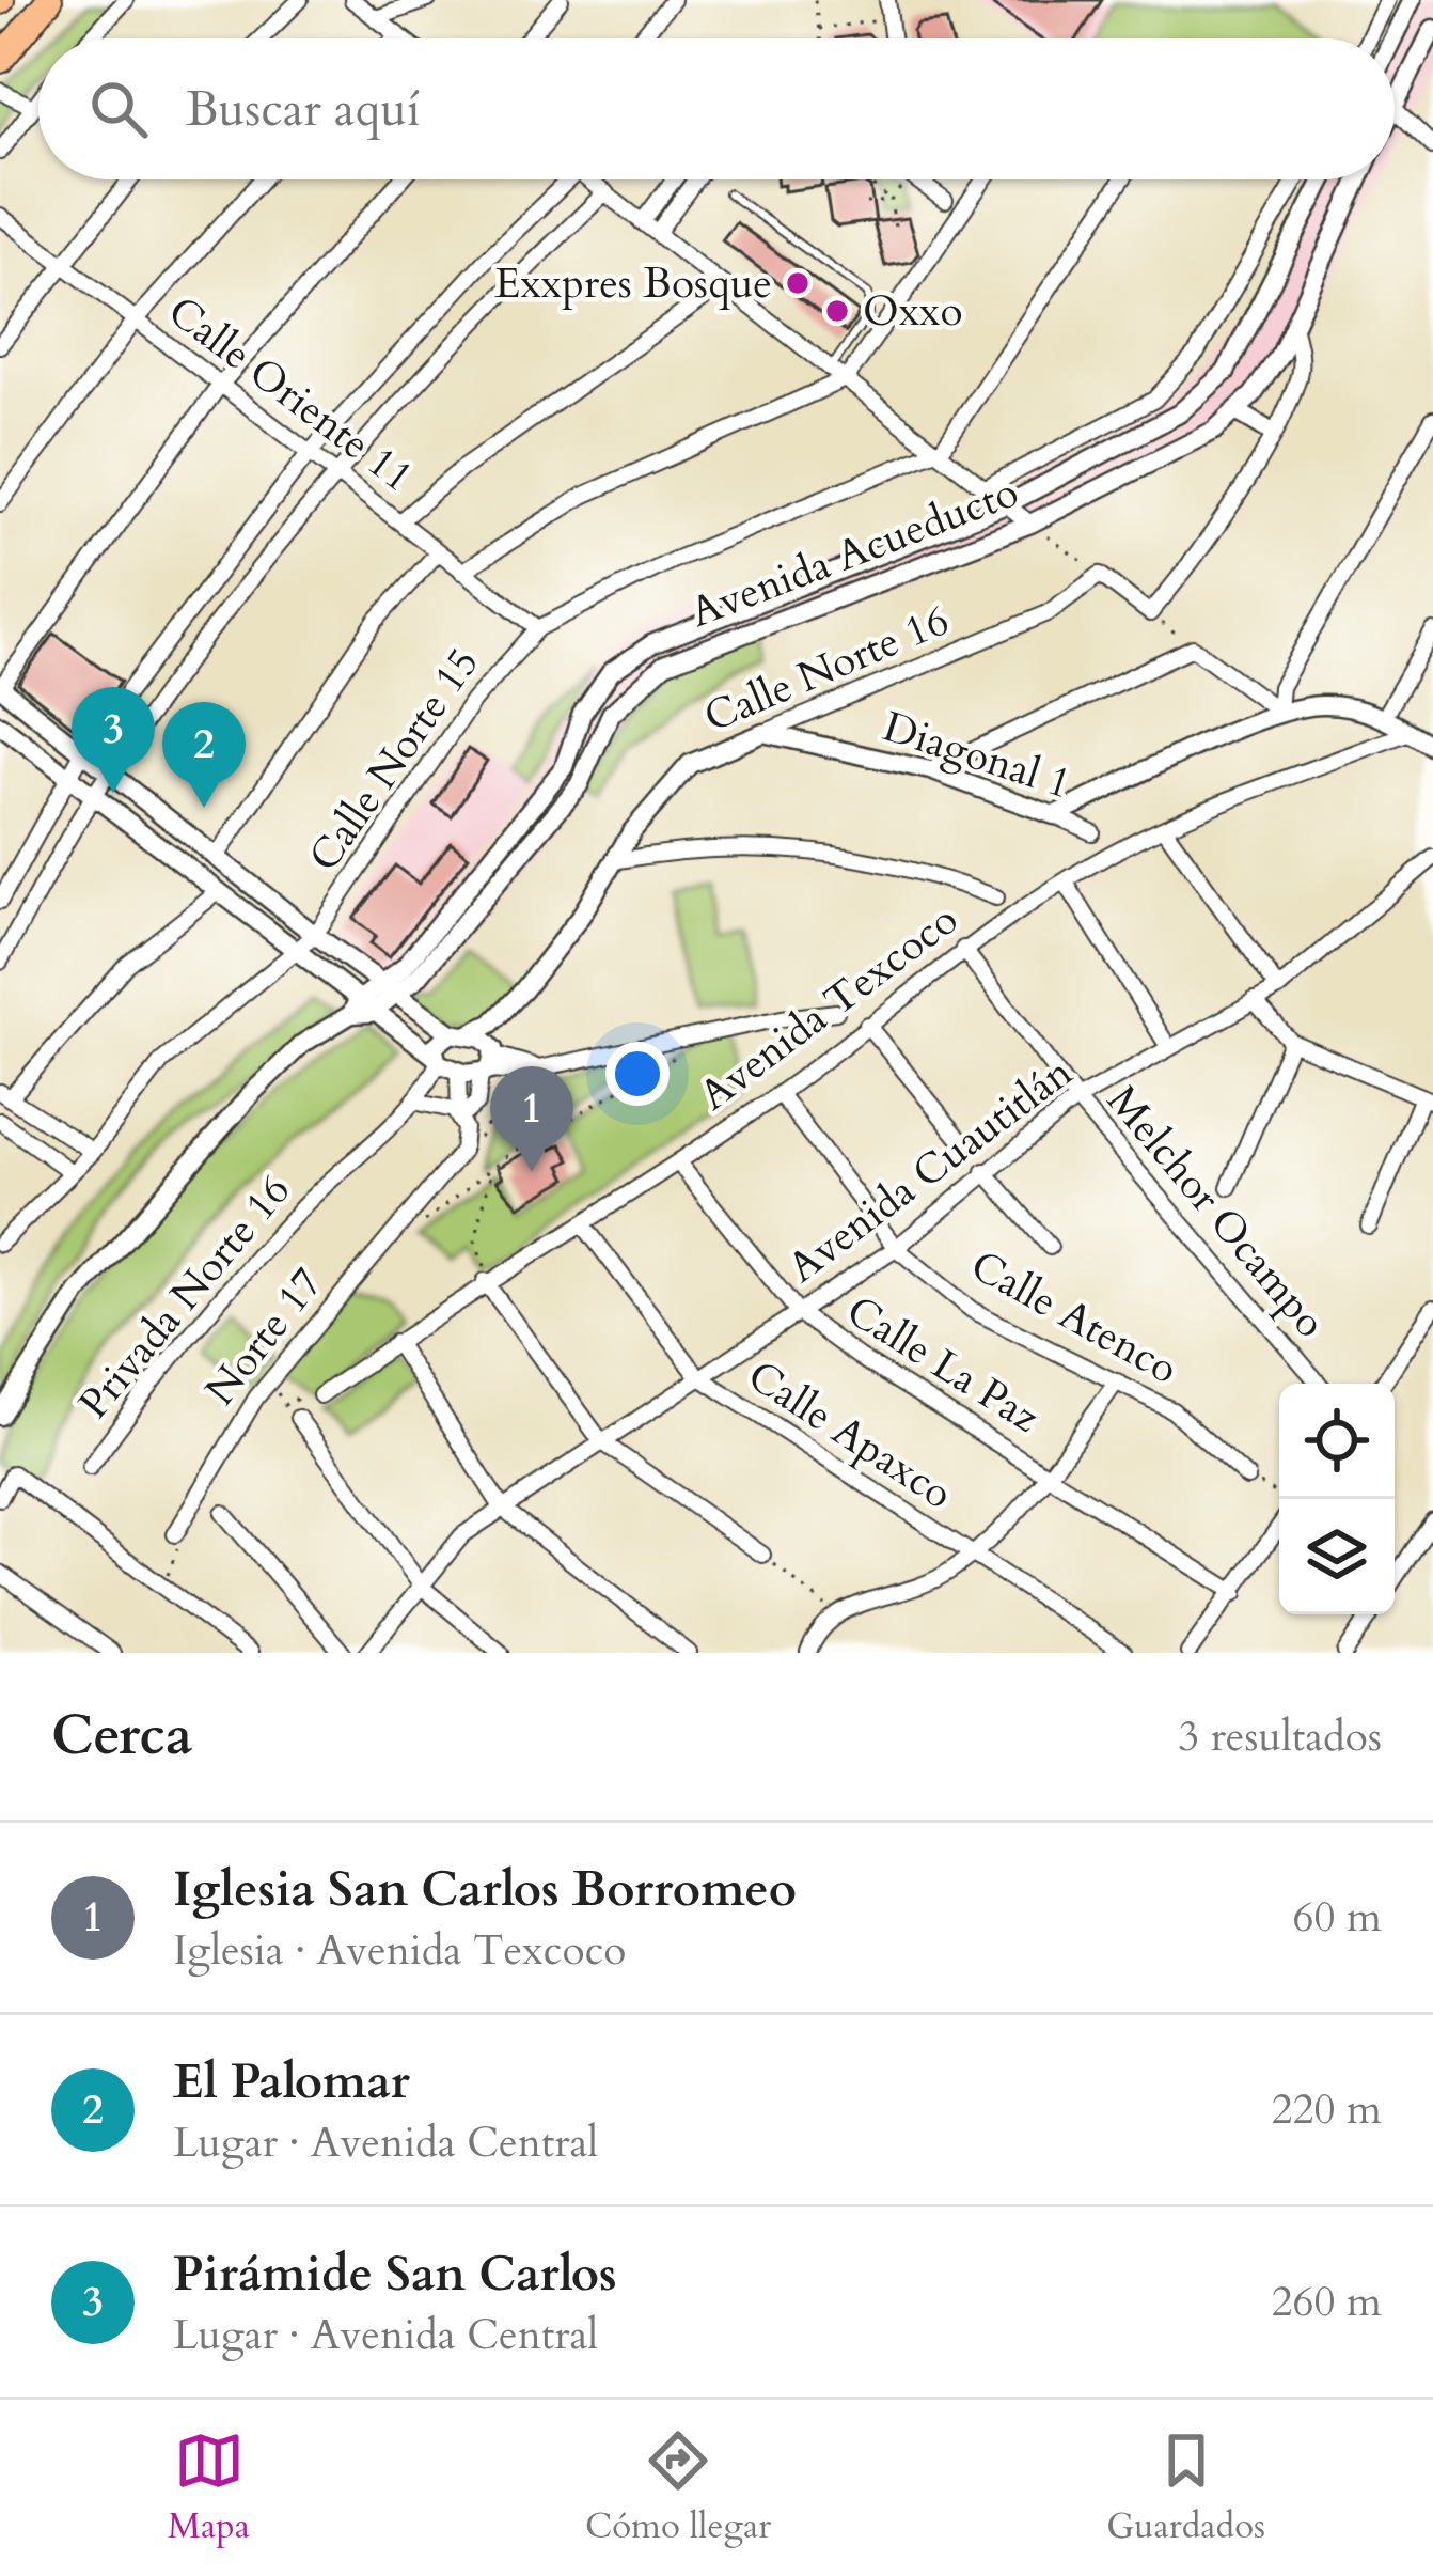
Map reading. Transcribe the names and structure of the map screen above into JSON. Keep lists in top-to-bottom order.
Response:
{
  "streets": {
    "street": [
      "Calle Oriente 11",
      "Avenida Acueducto",
      "Calle Norte 16",
      "Diagonal 1",
      "Calle Norte 15",
      "Avenida Texcoco",
      "Avenida Cuautitlán",
      "Melchor Ocampo",
      "Privada Norte 16",
      "Calle Atenco",
      "Norte 17",
      "Calle La Paz",
      "Calle Apaxco"
    ]
  },
  "crossings": [
    ["Calle Oriente 11", "Calle Norte 15"],
    ["Calle Norte 16", "Diagonal 1"],
    ["Calle Norte 16", "Privada Norte 16"],
    ["Avenida Texcoco", "Melchor Ocampo"],
    ["Avenida Texcoco", "Calle Atenco"],
    ["Avenida Texcoco", "Calle La Paz"],
    ["Avenida Texcoco", "Calle Apaxco"],
    ["Avenida Cuautitlán", "Melchor Ocampo"],
    ["Avenida Cuautitlán", "Calle Atenco"],
    ["Avenida Cuautitlán", "Calle La Paz"],
    ["Avenida Cuautitlán", "Calle Apaxco"]
  ],
  "places": ["Exxpres Bosque", "Oxxo"],
  "page": {
    "search": "Buscar aquí",
    "pins": ["3", "2", "1"],
    "heading": ["Cerca", "3 resultados"],
    "list": [
      {
        "mark": "1",
        "name": "Iglesia San Carlos Borromeo",
        "note": "Iglesia · Avenida Texcoco",
        "value": "60 m"
      },
      {
        "mark": "2",
        "name": "El Palomar",
        "note": "Lugar · Avenida Central",
        "value": "220 m"
      },
      {
        "mark": "3",
        "name": "Pirámide San Carlos",
        "note": "Lugar · Avenida Central",
        "value": "260 m"
      }
    ],
    "nav": ["Mapa", "Cómo llegar", "Guardados"]
  }
}
